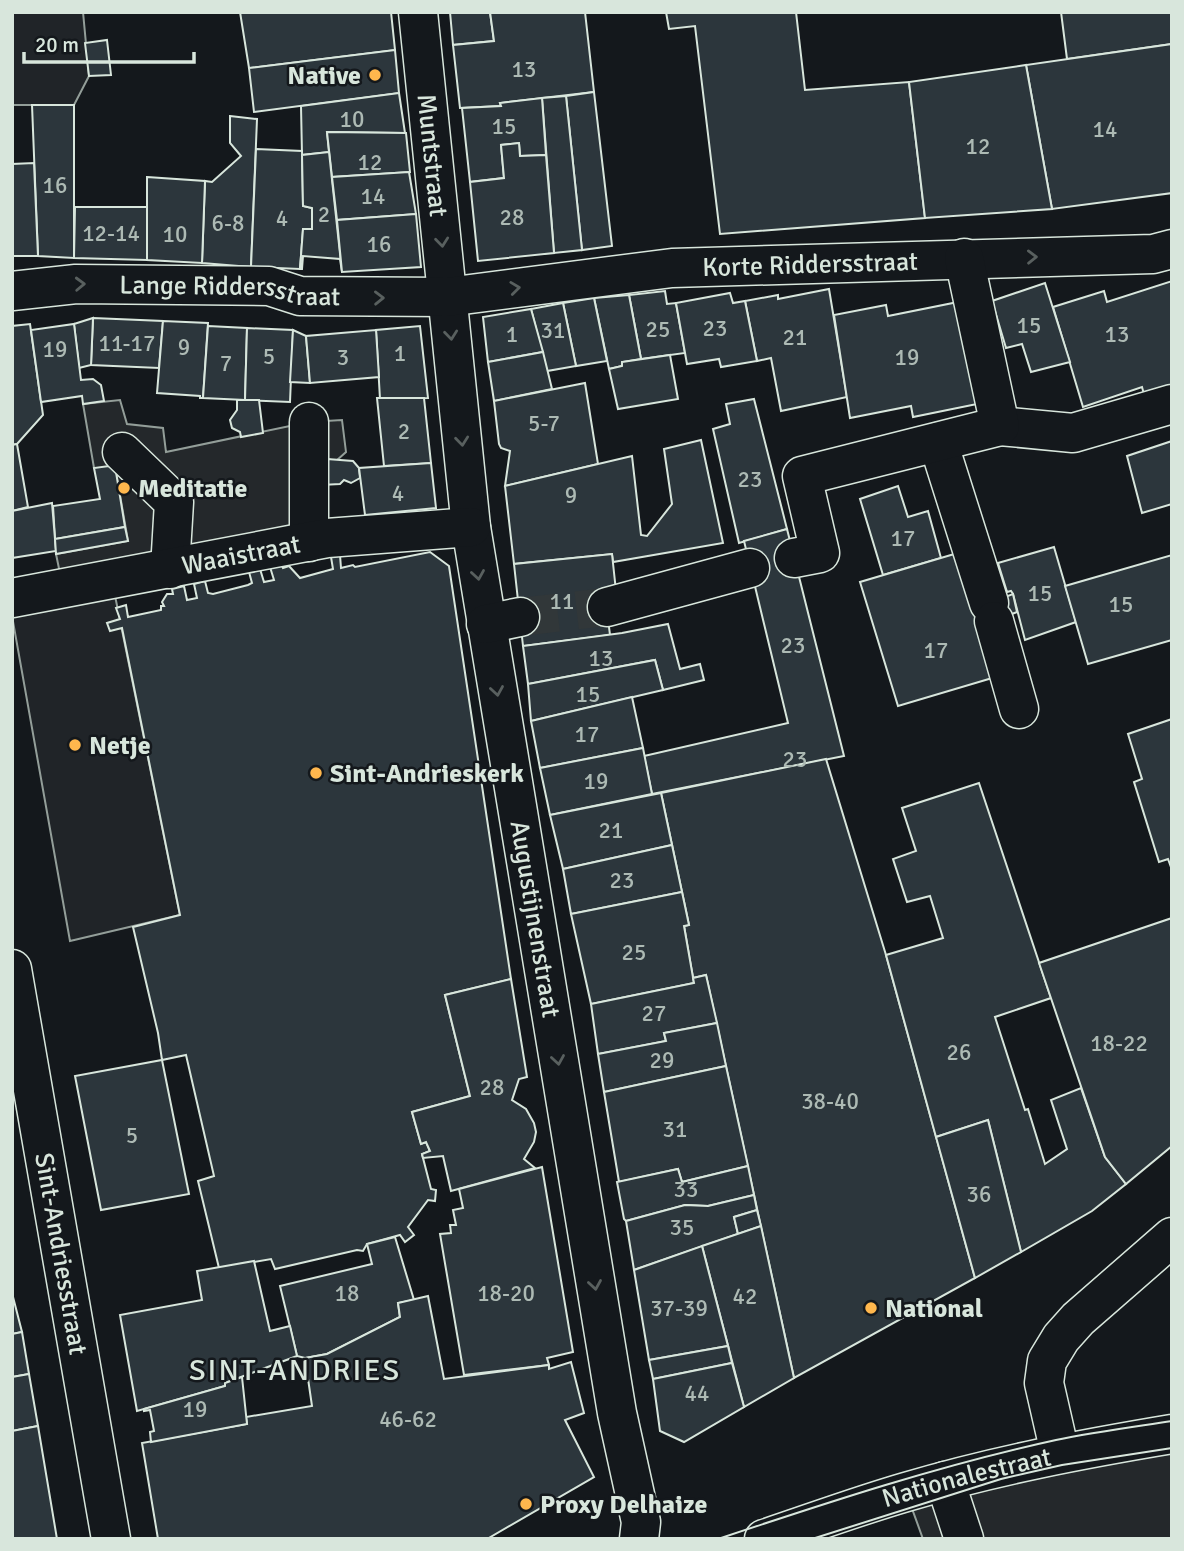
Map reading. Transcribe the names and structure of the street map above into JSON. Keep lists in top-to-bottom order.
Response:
{
  "streets": {
    "street": [
      "Muntstraat",
      "Korte Riddersstraat",
      "Lange Riddersstraat",
      "Waaistraat",
      "Augustijnenstraat",
      "Sint-Andriesstraat",
      "Nationalestraat"
    ]
  },
  "crossings": [
    ["Muntstraat", "Korte Riddersstraat"],
    ["Muntstraat", "Lange Riddersstraat"],
    ["Muntstraat", "Augustijnenstraat"],
    ["Korte Riddersstraat", "Lange Riddersstraat"],
    ["Korte Riddersstraat", "Augustijnenstraat"],
    ["Lange Riddersstraat", "Augustijnenstraat"],
    ["Waaistraat", "Augustijnenstraat"]
  ],
  "one_way": ["Muntstraat", "Lange Riddersstraat", "Augustijnenstraat"],
  "districts": ["SINT-ANDRIES"],
  "places": [
    "Native",
    "Meditatie",
    "Netje",
    "Sint-Andrieskerk",
    "National",
    "Proxy Delhaize"
  ],
  "house_numbers": [
    "13",
    "10",
    "15",
    "14",
    "12",
    "12",
    "16",
    "14",
    "2",
    "28",
    "4",
    "6-8",
    "12-14",
    "10",
    "16",
    "15",
    "23",
    "25",
    "31",
    "1",
    "13",
    "21",
    "11-17",
    "9",
    "19",
    "1",
    "5",
    "3",
    "19",
    "7",
    "5-7",
    "2",
    "23",
    "4",
    "9",
    "17",
    "15",
    "11",
    "15",
    "23",
    "17",
    "13",
    "15",
    "17",
    "23",
    "19",
    "21",
    "23",
    "25",
    "27",
    "18-22",
    "26",
    "29",
    "28",
    "38-40",
    "31",
    "5",
    "33",
    "36",
    "35",
    "18",
    "18-20",
    "42",
    "37-39",
    "44",
    "19",
    "46-62"
  ],
  "scale_bar": "20 m"
}
